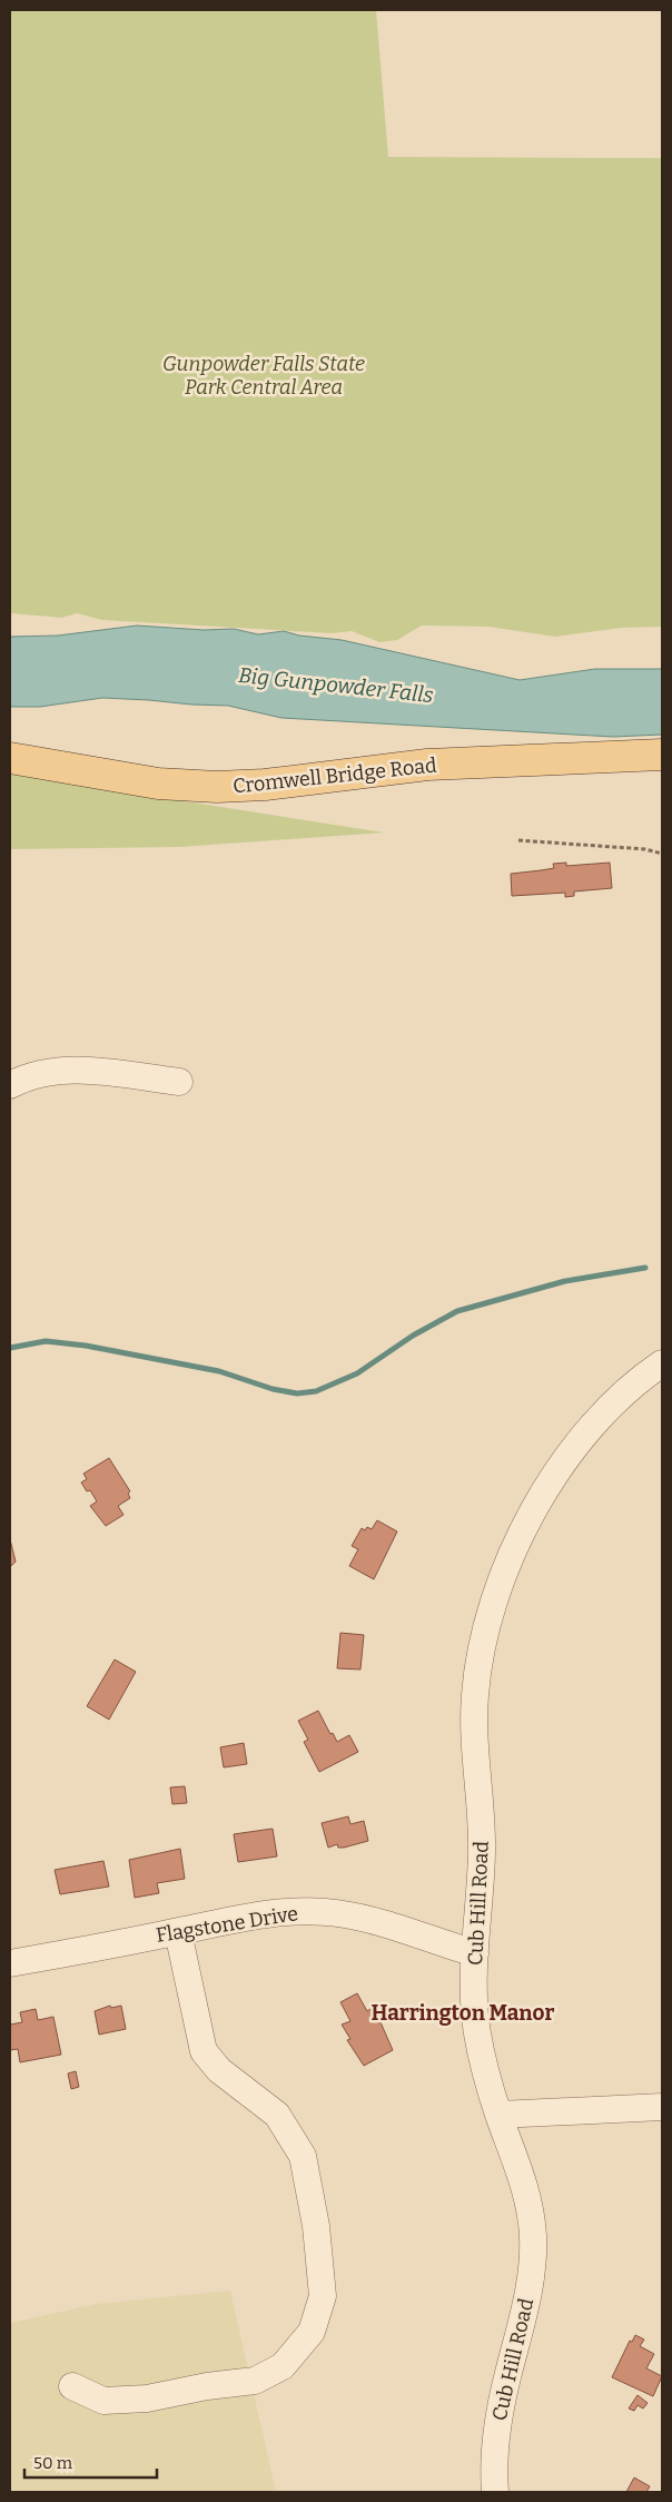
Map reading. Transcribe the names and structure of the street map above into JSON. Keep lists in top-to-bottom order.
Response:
{
  "streets": {
    "main road": ["Cromwell Bridge Road"],
    "street": ["Cub Hill Road", "Flagstone Drive"]
  },
  "crossings": [
    ["Cub Hill Road", "Flagstone Drive"]
  ],
  "districts": ["Harrington Manor"],
  "water": ["Big Gunpowder Falls"],
  "parks": ["Gunpowder Falls State Park Central Area"],
  "scale_bar": "50 m"
}
